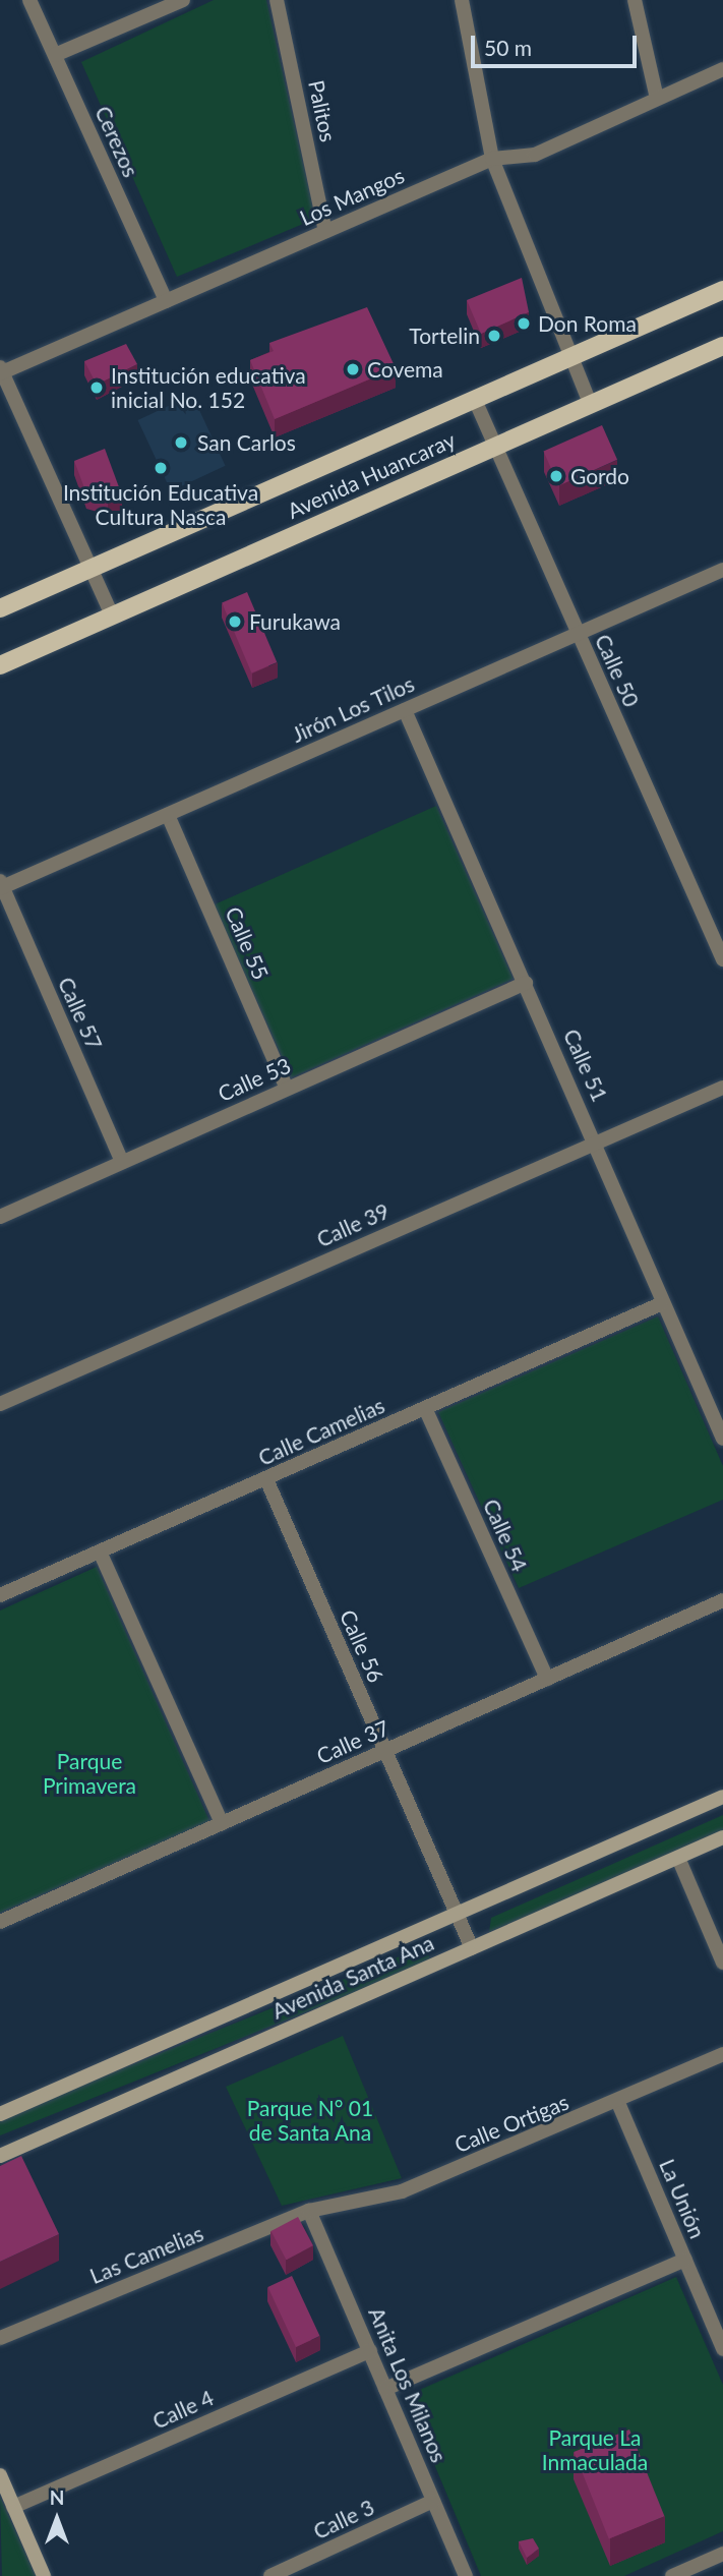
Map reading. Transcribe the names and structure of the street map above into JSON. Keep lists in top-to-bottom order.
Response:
{
  "streets": {
    "main road": ["Avenida Huancaray"],
    "street": [
      "Palitos",
      "Cerezos",
      "Los Mangos",
      "Calle 50",
      "Jirón Los Tilos",
      "Calle 55",
      "Calle 57",
      "Calle 51",
      "Calle 53",
      "Calle 39",
      "Calle Camelias",
      "Calle 54",
      "Calle 56",
      "Calle 37",
      "Avenida Santa Ana",
      "Calle Ortigas",
      "La Unión",
      "Las Camelias",
      "Anita Los Milanos",
      "Calle 4",
      "Calle 3"
    ]
  },
  "crossings": [
    ["Palitos", "Los Mangos"],
    ["Cerezos", "Los Mangos"],
    ["Avenida Huancaray", "Calle 50"],
    ["Calle 50", "Jirón Los Tilos"],
    ["Jirón Los Tilos", "Calle 55"],
    ["Jirón Los Tilos", "Calle 57"],
    ["Jirón Los Tilos", "Calle 51"],
    ["Calle 55", "Calle 53"],
    ["Calle 57", "Calle 53"],
    ["Calle 51", "Calle 53"],
    ["Calle 51", "Calle 39"],
    ["Calle 51", "Calle Camelias"],
    ["Calle Camelias", "Calle 54"],
    ["Calle Camelias", "Calle 56"],
    ["Calle 54", "Calle 37"],
    ["Calle 56", "Calle 37"],
    ["Calle 56", "Avenida Santa Ana"],
    ["Calle Ortigas", "La Unión"],
    ["Calle Ortigas", "Las Camelias"],
    ["Calle Ortigas", "Anita Los Milanos"],
    ["Las Camelias", "Anita Los Milanos"],
    ["Anita Los Milanos", "Calle 4"],
    ["Anita Los Milanos", "Calle 3"]
  ],
  "parks": ["Parque Primavera", "Parque N° 01 de Santa Ana", "Parque La Inmaculada"],
  "places": [
    "Don Roma",
    "Tortelin",
    "Covema",
    "Institución educativa inicial No. 152",
    "San Carlos",
    "Institución Educativa Cultura Nasca",
    "Gordo",
    "Furukawa"
  ],
  "scale_bar": "50 m",
  "north": "top"
}
